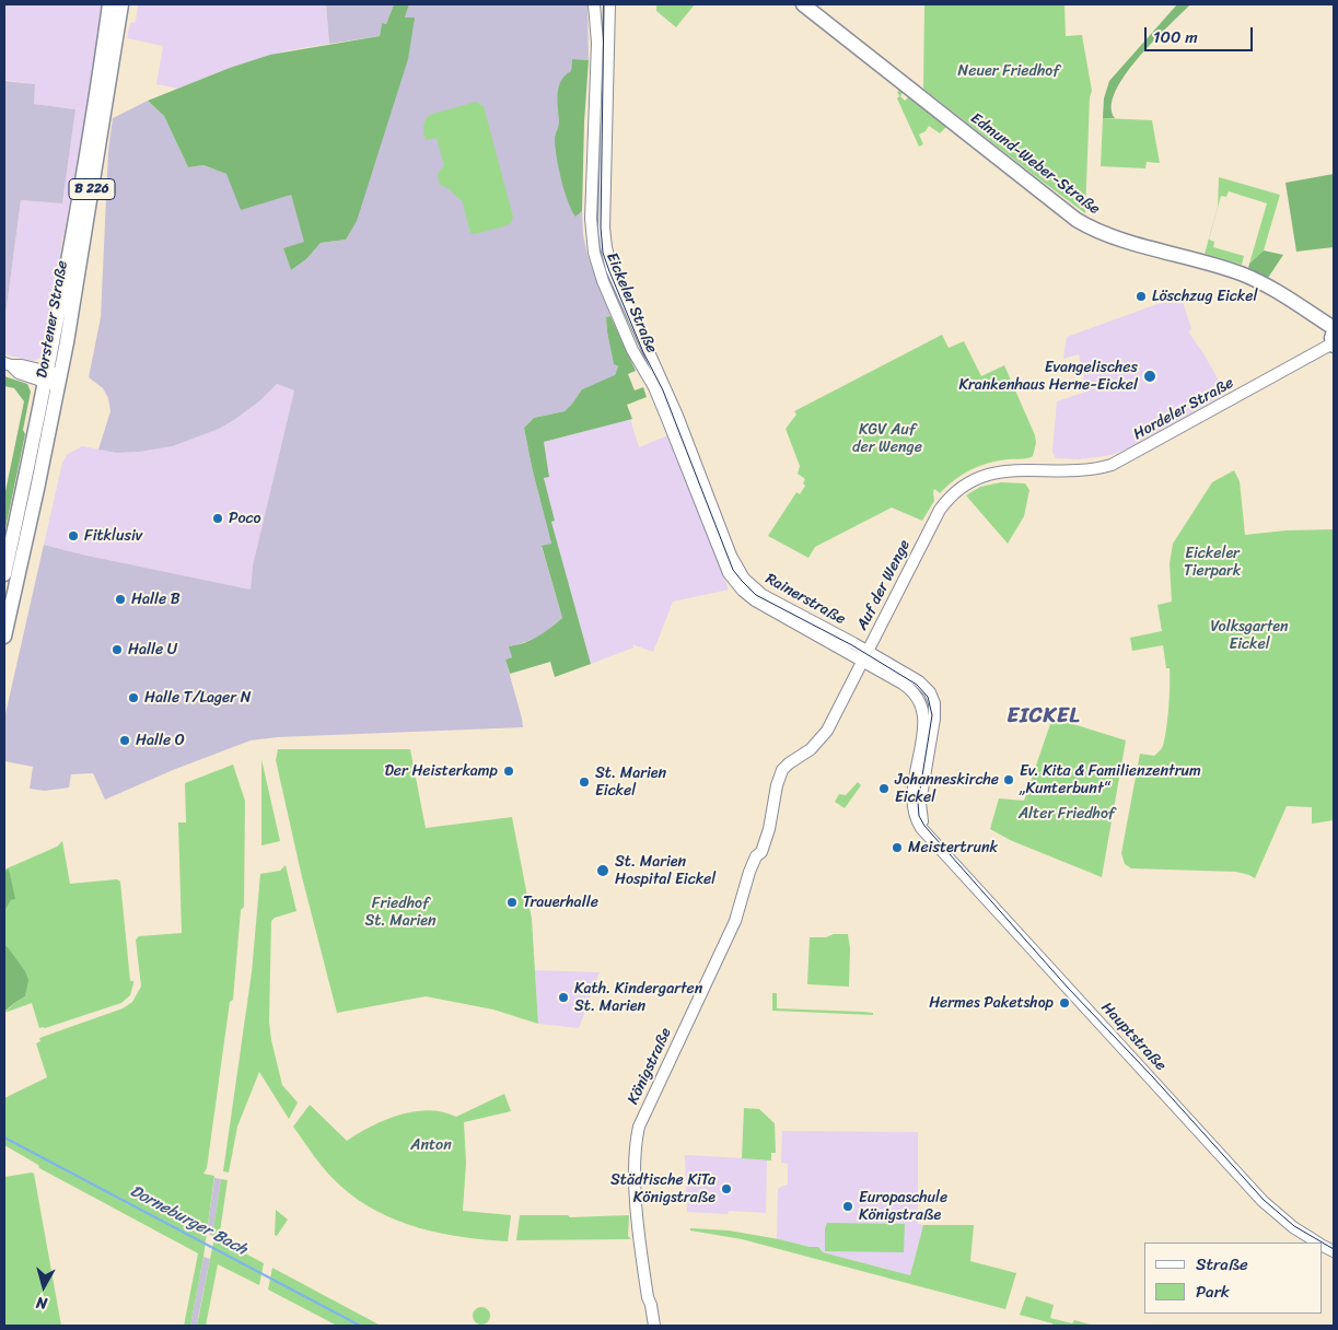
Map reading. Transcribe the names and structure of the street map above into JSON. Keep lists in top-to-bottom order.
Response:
{
  "streets": {
    "main road": ["Edmund-Weber-Straße", "B 226", "Dorstener Straße"],
    "street": [
      "Eickeler Straße",
      "Hordeler Straße",
      "Auf der Wenge",
      "Rainerstraße",
      "Hauptstraße",
      "Königstraße"
    ]
  },
  "crossings": [
    ["Edmund-Weber-Straße", "Hordeler Straße"],
    ["Eickeler Straße", "Rainerstraße"],
    ["Hordeler Straße", "Auf der Wenge"],
    ["Auf der Wenge", "Rainerstraße"],
    ["Auf der Wenge", "Königstraße"],
    ["Rainerstraße", "Hauptstraße"]
  ],
  "districts": ["EICKEL"],
  "water": ["Dorneburger Bach"],
  "parks": [
    "Neuer Friedhof",
    "KGV Auf der Wenge",
    "Eickeler Tierpark",
    "Volksgarten Eickel",
    "Alter Friedhof",
    "Friedhof St. Marien",
    "Anton"
  ],
  "places": [
    "Löschzug Eickel",
    "Evangelisches Krankenhaus Herne-Eickel",
    "Poco",
    "Fitklusiv",
    "Halle B",
    "Halle U",
    "Halle T/Lager N",
    "Halle O",
    "Der Heisterkamp",
    "Ev. Kita & Familienzentrum „Kunterbunt“",
    "St. Marien Eickel",
    "Johanneskirche Eickel",
    "Meistertrunk",
    "St. Marien Hospital Eickel",
    "Trauerhalle",
    "Kath. Kindergarten St. Marien",
    "Hermes Paketshop",
    "Städtische KiTa Königstraße",
    "Europaschule Königstraße"
  ],
  "legend": ["Straße", "Park"],
  "scale_bar": "100 m",
  "north": "bottom"
}
